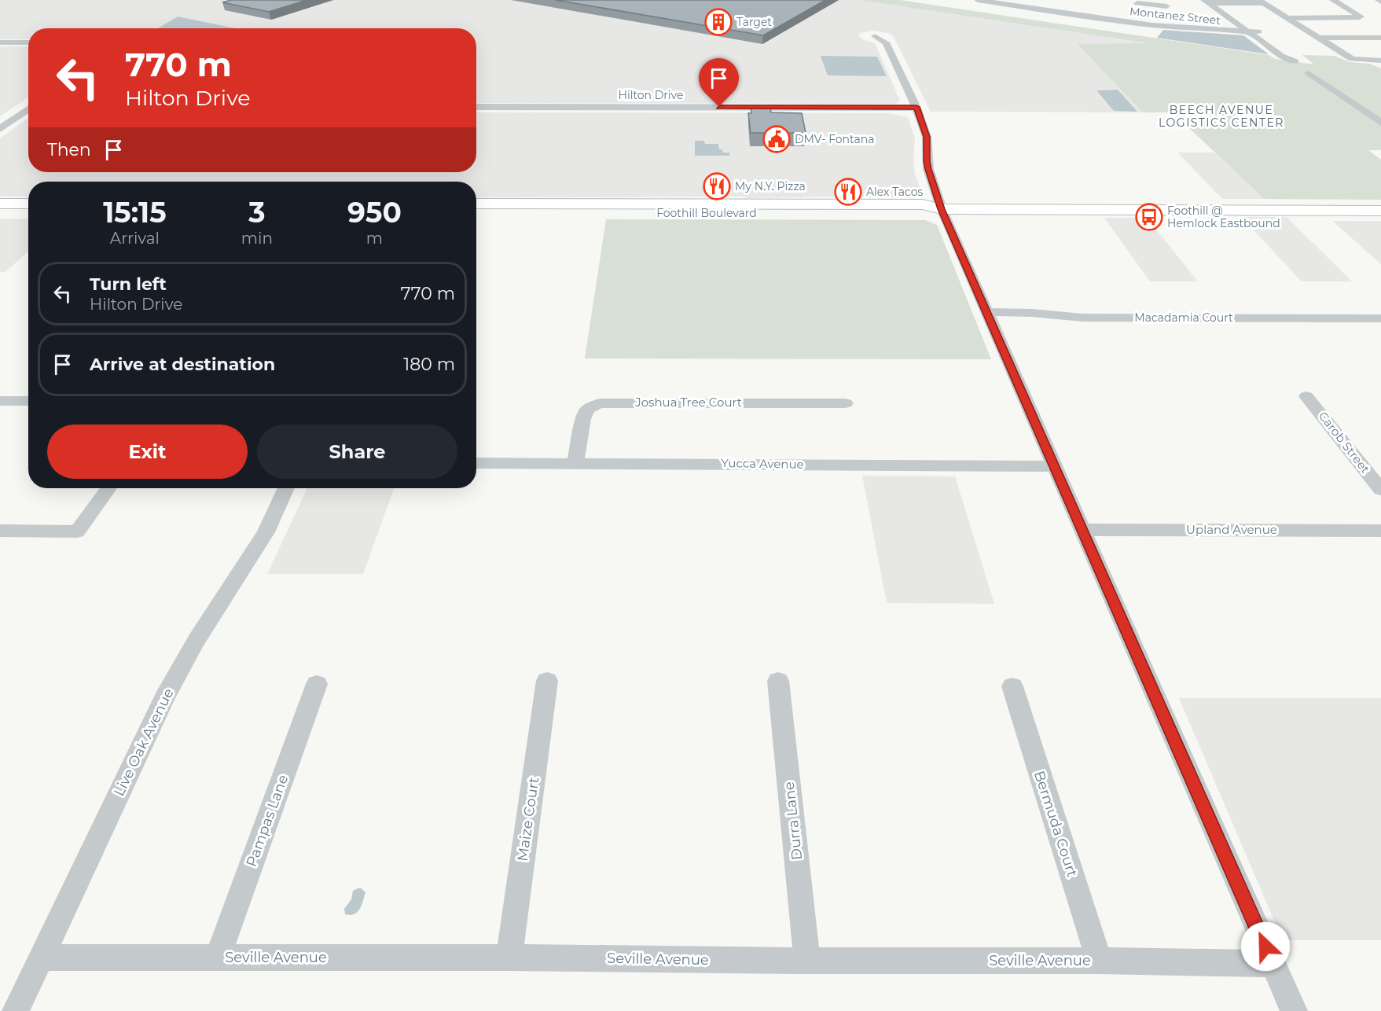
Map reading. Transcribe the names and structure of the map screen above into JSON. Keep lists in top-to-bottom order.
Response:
{
  "streets": {
    "main road": ["Foothill Boulevard"],
    "street": [
      "Montanez Street",
      "Hilton Drive",
      "Macadamia Court",
      "Joshua Tree Court",
      "Carob Street",
      "Yucca Avenue",
      "Upland Avenue",
      "Live Oak Avenue",
      "Maize Court",
      "Pampas Lane",
      "Durra Lane",
      "Bermuda Court",
      "Seville Avenue"
    ]
  },
  "crossings": [
    ["Joshua Tree Court", "Yucca Avenue"],
    ["Live Oak Avenue", "Seville Avenue"],
    ["Maize Court", "Seville Avenue"],
    ["Pampas Lane", "Seville Avenue"],
    ["Durra Lane", "Seville Avenue"],
    ["Bermuda Court", "Seville Avenue"]
  ],
  "districts": ["BEECH AVENUE LOGISTICS CENTER"],
  "places": {
    "building": ["Target"],
    "public building": ["DMV- Fontana"],
    "restaurant": ["My N.Y. Pizza", "Alex Tacos"],
    "bus stop": ["Foothill @ Hemlock Eastbound"]
  },
  "page": {
    "turn": ["770 m", "Hilton Drive"],
    "then": "Then",
    "eta": [
      "15:15",
      "Arrival",
      "3",
      "min",
      "950",
      "m"
    ],
    "list": [
      {
        "name": "Turn left",
        "note": "Hilton Drive",
        "value": "770 m"
      },
      {
        "name": "Arrive at destination",
        "value": "180 m"
      }
    ],
    "buttons": ["Exit", "Share"]
  }
}
